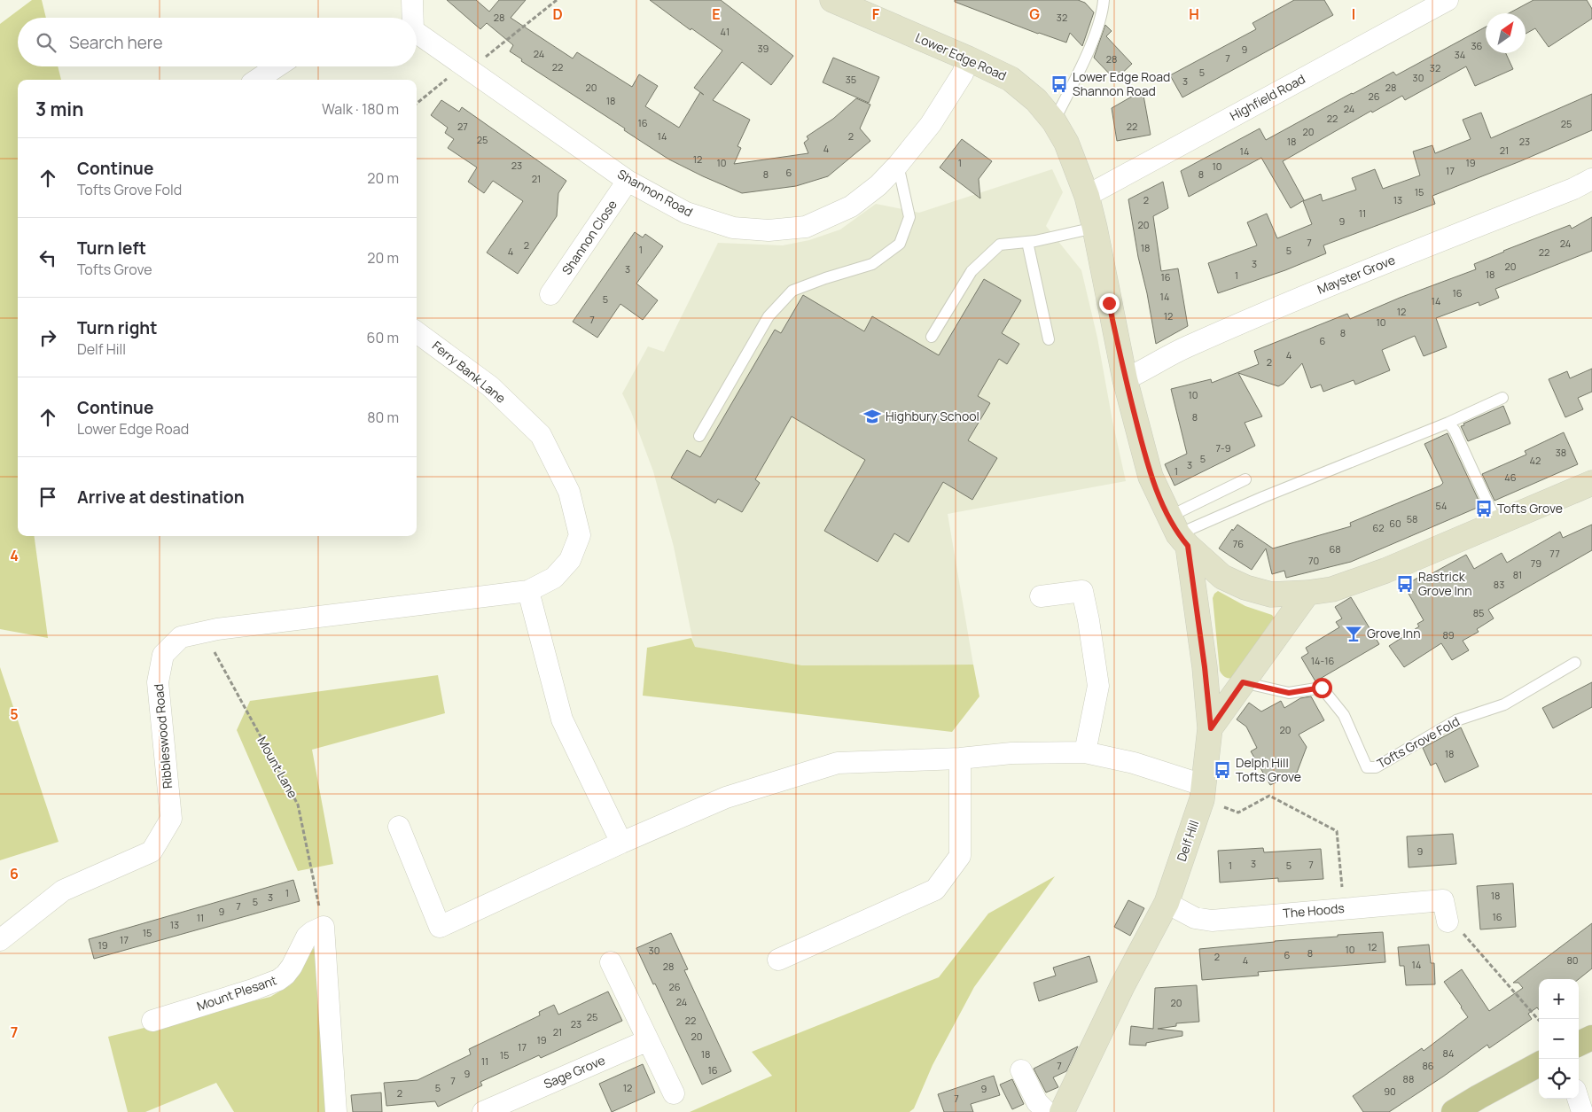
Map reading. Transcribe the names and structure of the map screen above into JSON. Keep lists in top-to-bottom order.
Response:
{
  "streets": {
    "street": [
      "Lower Edge Road",
      "Highfield Road",
      "Shannon Road",
      "Shannon Close",
      "Mayster Grove",
      "Ferry Bank Lane",
      "Ribbleswood Road",
      "Delf Hill",
      "The Hoods",
      "Mount Plesant",
      "Sage Grove"
    ],
    "lane": ["Tofts Grove Fold"],
    "path": ["Mount Lane"]
  },
  "crossings": [
    ["Lower Edge Road", "Highfield Road"],
    ["Lower Edge Road", "Shannon Road"],
    ["Lower Edge Road", "Mayster Grove"],
    ["Lower Edge Road", "Delf Hill"],
    ["Shannon Road", "Shannon Close"],
    ["Ferry Bank Lane", "Ribbleswood Road"],
    ["Ribbleswood Road", "Mount Lane"],
    ["Mount Lane", "Mount Plesant"],
    ["Delf Hill", "The Hoods"]
  ],
  "places": {
    "bus stop": [
      "Lower Edge Road Shannon Road",
      "Tofts Grove",
      "Rastrick Grove Inn",
      "Delph Hill Tofts Grove"
    ],
    "school or university": ["Highbury School"],
    "bar": ["Grove Inn"]
  },
  "house_numbers": [
    "28",
    "32",
    "41",
    "36",
    "39",
    "9",
    "24",
    "34",
    "7",
    "28",
    "22",
    "32",
    "5",
    "30",
    "35",
    "3",
    "20",
    "28",
    "26",
    "18",
    "24",
    "22",
    "16",
    "25",
    "27",
    "22",
    "20",
    "14",
    "2",
    "25",
    "18",
    "23",
    "4",
    "21",
    "14",
    "12",
    "10",
    "1",
    "19",
    "23",
    "10",
    "17",
    "6",
    "8",
    "8",
    "21",
    "15",
    "2",
    "13",
    "11",
    "9",
    "20",
    "7",
    "24",
    "2",
    "18",
    "1",
    "5",
    "4",
    "22",
    "3",
    "20",
    "3",
    "18",
    "1",
    "16",
    "16",
    "14",
    "5",
    "14",
    "12",
    "12",
    "7",
    "10",
    "8",
    "6",
    "4",
    "2",
    "10",
    "8",
    "7-9",
    "38",
    "5",
    "42",
    "3",
    "1",
    "46",
    "54",
    "58",
    "60",
    "62",
    "76",
    "68",
    "77",
    "70",
    "79",
    "81",
    "83",
    "85",
    "89",
    "14-16",
    "20",
    "18",
    "9",
    "3",
    "7",
    "1",
    "5",
    "1",
    "18",
    "3",
    "5",
    "7",
    "9",
    "16",
    "11",
    "13",
    "15",
    "17",
    "19",
    "12",
    "10",
    "30",
    "8",
    "6",
    "2",
    "4",
    "80",
    "14",
    "28",
    "26",
    "24",
    "20",
    "25",
    "22",
    "23",
    "21",
    "20",
    "19",
    "17",
    "84",
    "18",
    "15",
    "11",
    "7",
    "86",
    "16",
    "9",
    "88",
    "7",
    "5",
    "12",
    "9",
    "90",
    "2",
    "7"
  ],
  "north": "top right",
  "page": {
    "search": "Search here",
    "heading": ["3 min", "Walk · 180 m"],
    "list": [
      ["Continue", "Tofts Grove Fold", "20 m"],
      ["Turn left", "Tofts Grove", "20 m"],
      ["Turn right", "Delf Hill", "60 m"],
      ["Continue", "Lower Edge Road", "80 m"],
      "Arrive at destination"
    ],
    "map_buttons": ["+", "−"]
  },
  "grid": {
    "columns": [
      "D",
      "E",
      "F",
      "G",
      "H",
      "I"
    ],
    "rows": [
      "4",
      "5",
      "6",
      "7"
    ]
  }
}
